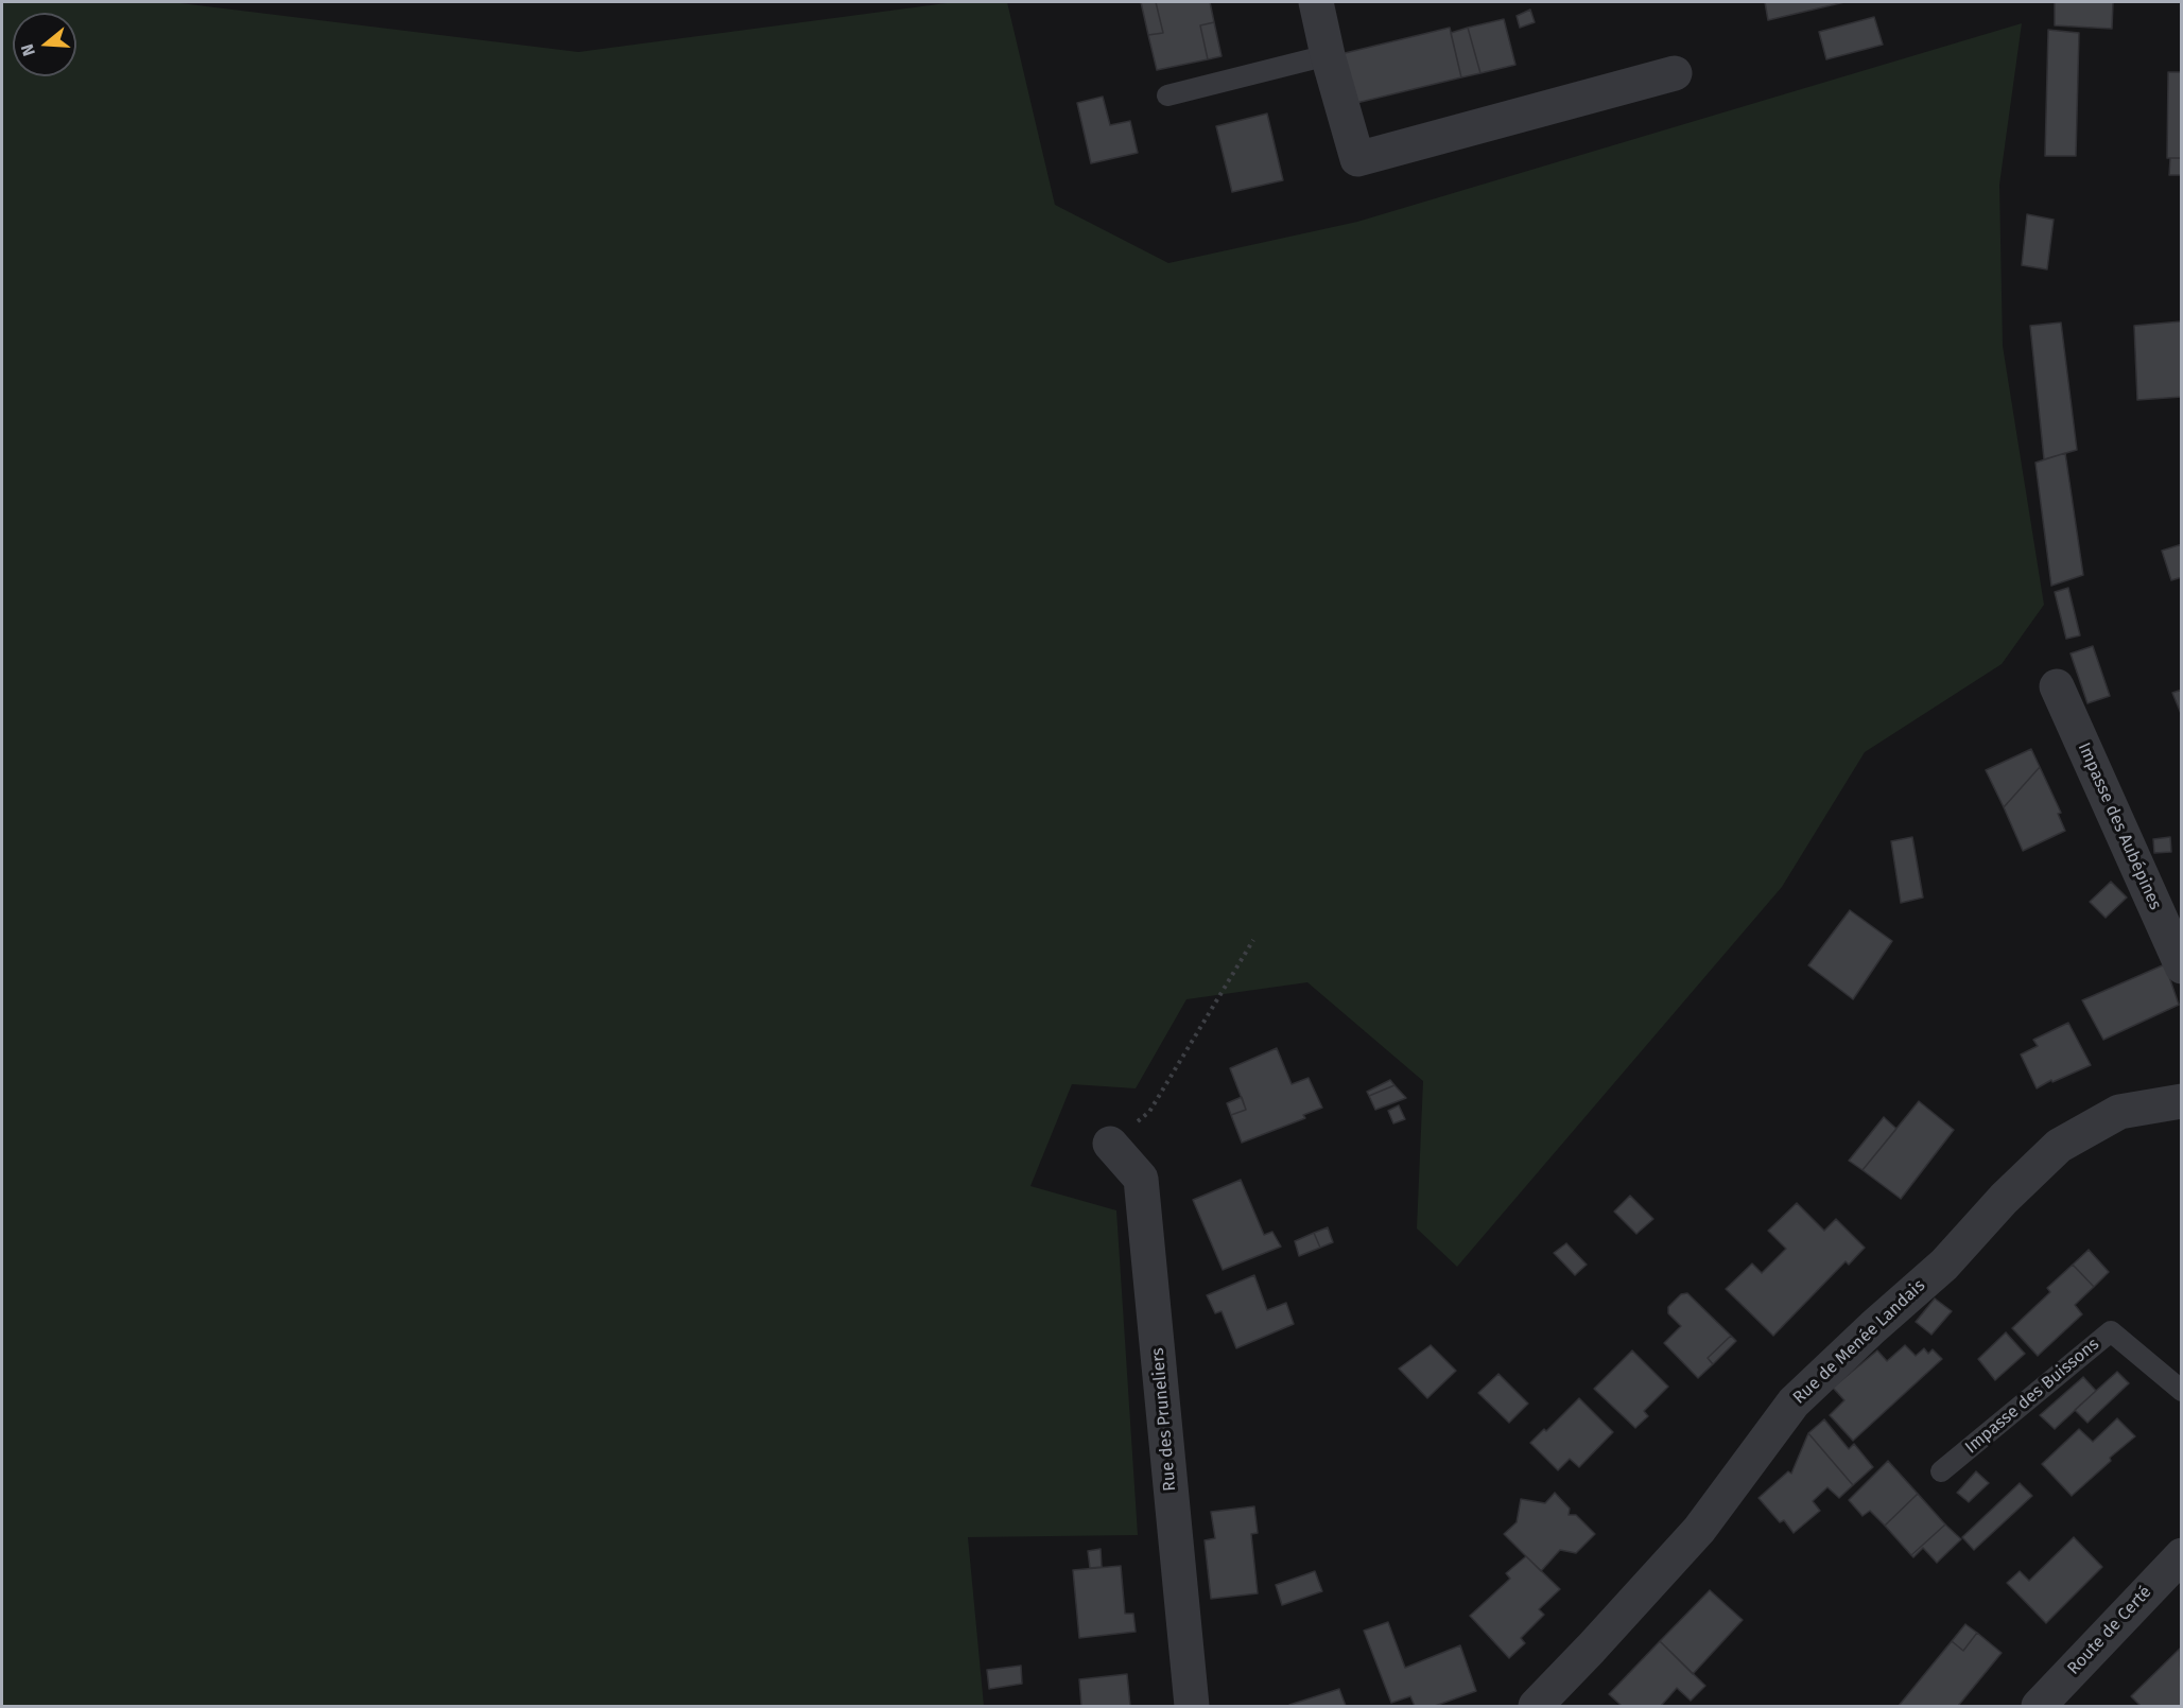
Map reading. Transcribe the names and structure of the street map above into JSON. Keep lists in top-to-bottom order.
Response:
{
  "streets": {
    "street": [
      "Impasse des Aubépines",
      "Rue de Menée Landais",
      "Rue des Pruneliers",
      "Route de Certé"
    ],
    "lane": ["Impasse des Buissons"]
  },
  "north": "left"
}
